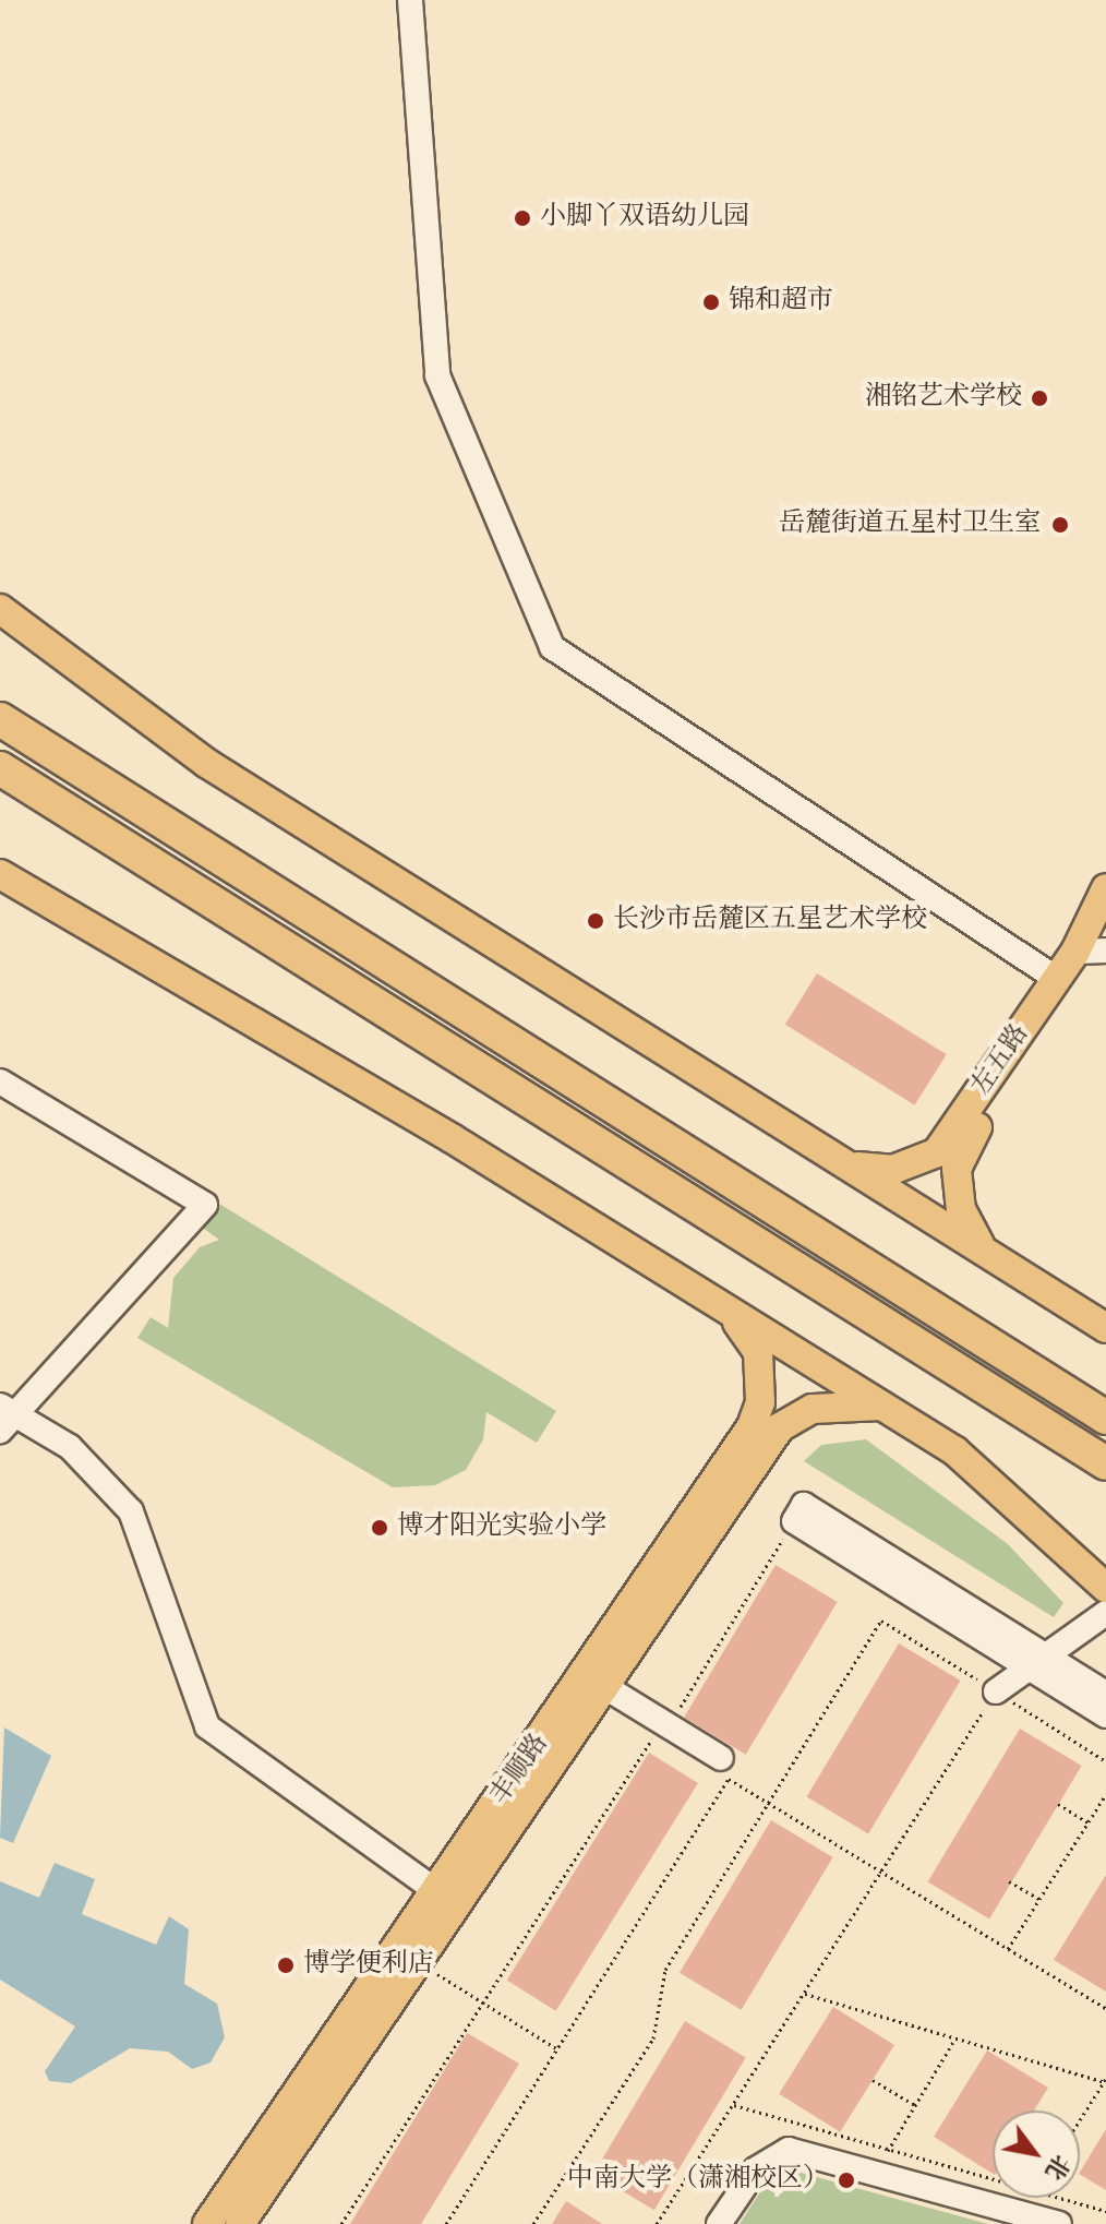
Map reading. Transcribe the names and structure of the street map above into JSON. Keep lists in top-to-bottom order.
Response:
{
  "streets": {
    "main road": ["左五路", "丰顺路"]
  },
  "places": [
    "小脚丫双语幼儿园",
    "锦和超市",
    "湘铭艺术学校",
    "岳麓街道五星村卫生室",
    "长沙市岳麓区五星艺术学校",
    "博才阳光实验小学",
    "博学便利店",
    "中南大学（潇湘校区）"
  ],
  "north": "bottom right"
}
